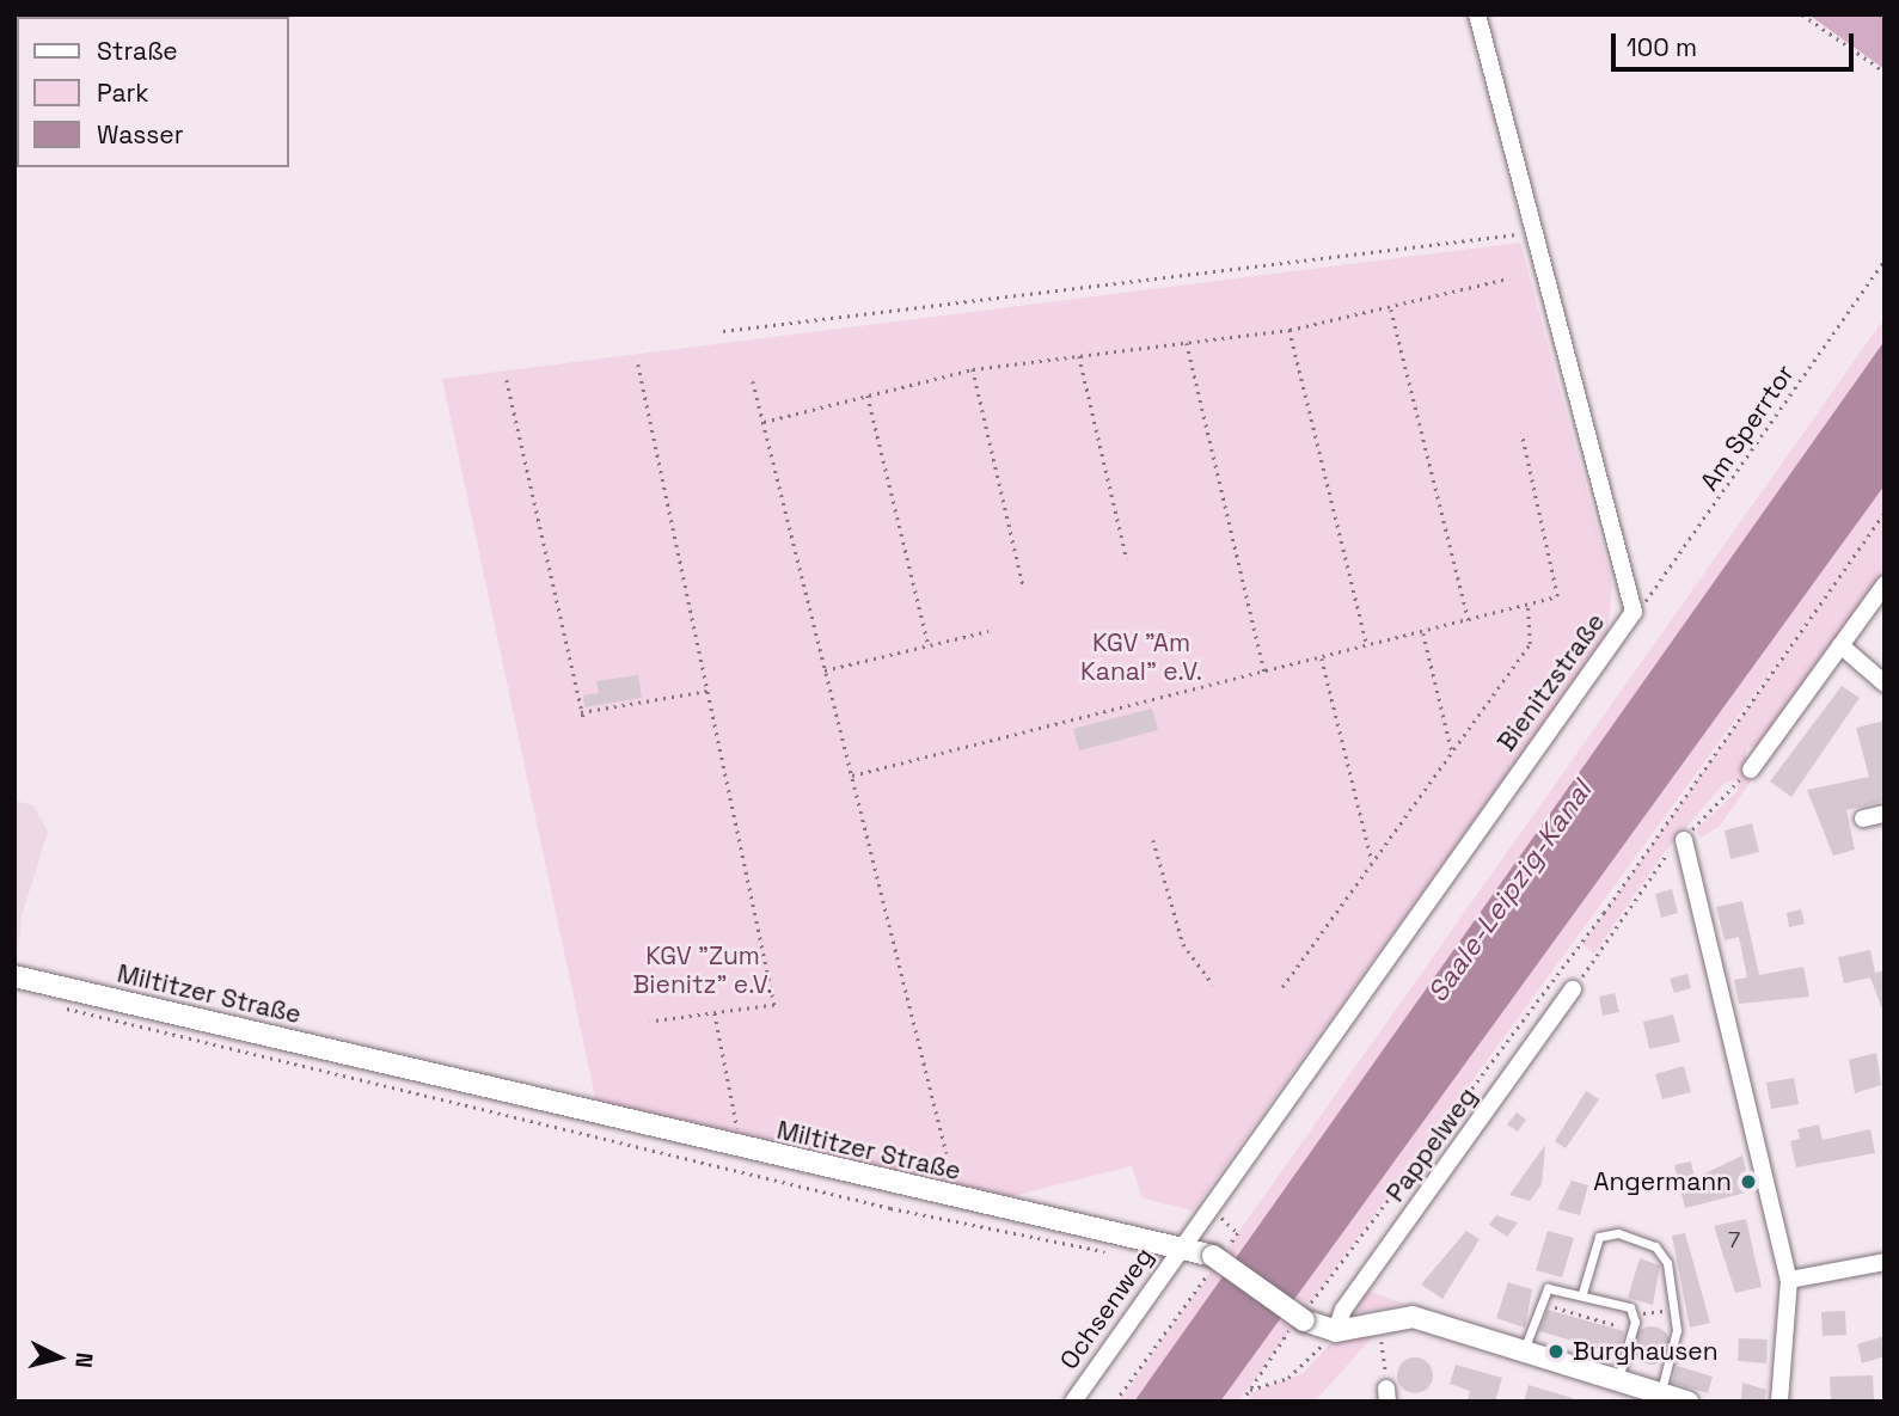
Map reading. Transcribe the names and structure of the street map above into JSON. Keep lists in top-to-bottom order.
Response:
{
  "streets": {
    "street": [
      "Bienitzstraße",
      "Miltitzer Straße",
      "Pappelweg",
      "Ochsenweg"
    ],
    "path": ["Am Sperrtor"]
  },
  "crossings": [
    ["Am Sperrtor", "Bienitzstraße"],
    ["Bienitzstraße", "Miltitzer Straße"],
    ["Bienitzstraße", "Ochsenweg"],
    ["Miltitzer Straße", "Pappelweg"],
    ["Miltitzer Straße", "Ochsenweg"]
  ],
  "water": ["Saale-Leipzig-Kanal"],
  "parks": ["KGV \"Am Kanal\" e.V.", "KGV \"Zum Bienitz\" e.V."],
  "places": ["Angermann", "Burghausen"],
  "house_numbers": ["7"],
  "legend": ["Straße", "Park", "Wasser"],
  "scale_bar": "100 m",
  "north": "right"
}
